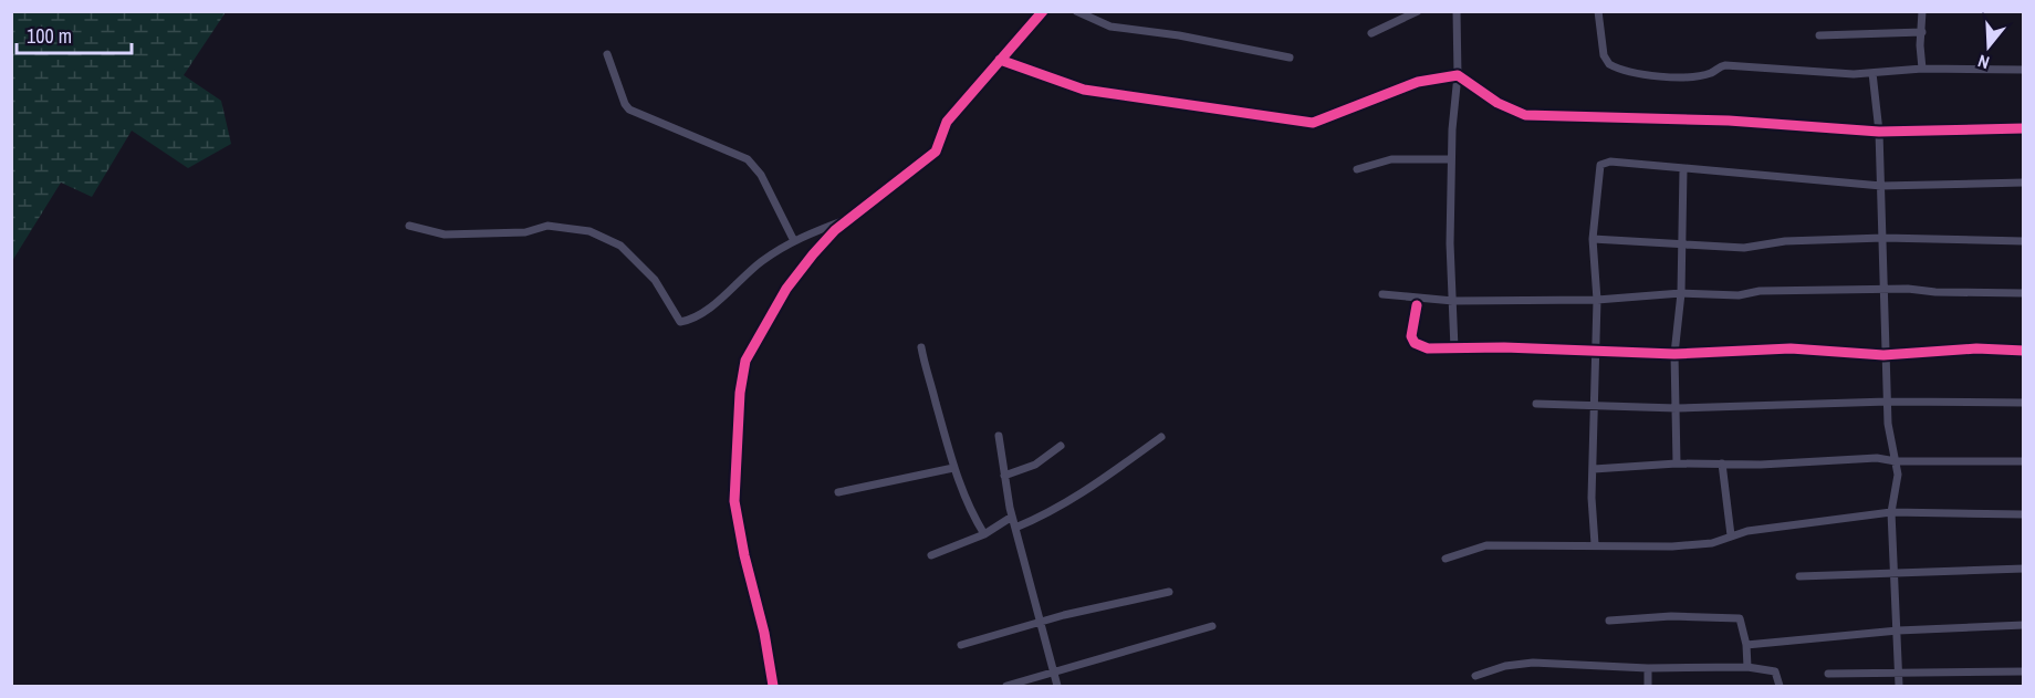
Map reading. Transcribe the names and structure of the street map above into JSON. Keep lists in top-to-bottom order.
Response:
{
  "scale_bar": "100 m",
  "north": "bottom"
}
